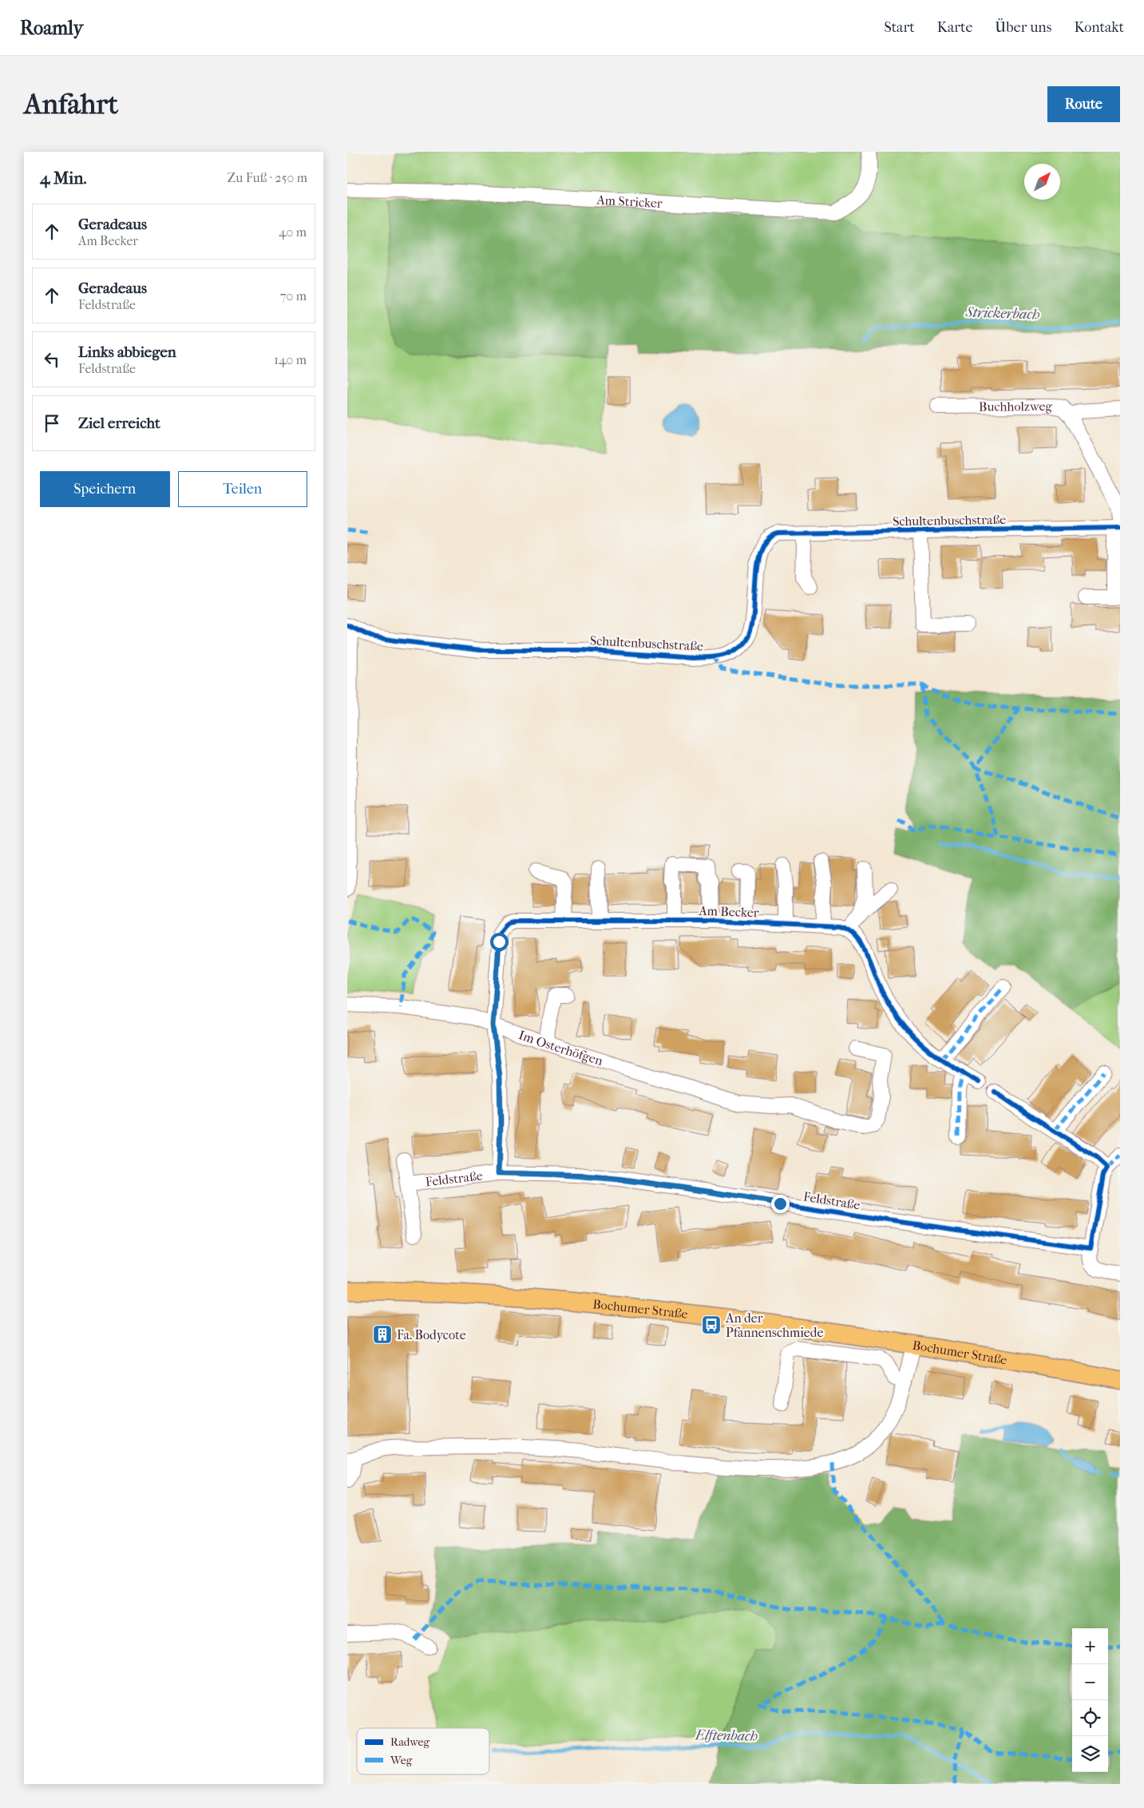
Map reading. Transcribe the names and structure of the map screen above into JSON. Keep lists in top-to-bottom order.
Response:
{
  "streets": {
    "main road": ["Bochumer Straße"],
    "street": [
      "Am Stricker",
      "Buchholzweg",
      "Schultenbuschstraße",
      "Am Becker",
      "Im Osterhöfgen",
      "Feldstraße"
    ]
  },
  "crossings": [
    ["Buchholzweg", "Schultenbuschstraße"],
    ["Am Becker", "Im Osterhöfgen"],
    ["Am Becker", "Feldstraße"],
    ["Im Osterhöfgen", "Feldstraße"]
  ],
  "water": ["Strickerbach", "Elftenbach"],
  "places": {
    "bus stop": ["An der Pfannenschmiede"],
    "building": ["Fa. Bodycote"]
  },
  "legend": ["Radweg", "Weg"],
  "north": "top right",
  "page": {
    "header": "Roamly",
    "nav": [
      "Start",
      "Karte",
      "Über uns",
      "Kontakt"
    ],
    "buttons": [
      "Route",
      ["Speichern", "Teilen"]
    ],
    "title": "Anfahrt",
    "heading": ["4 Min.", "Zu Fuß · 250 m"],
    "list": [
      ["Geradeaus", "Am Becker", "40 m"],
      ["Geradeaus", "Feldstraße", "70 m"],
      ["Links abbiegen", "Feldstraße", "140 m"],
      "Ziel erreicht"
    ],
    "map_buttons": ["+", "−"]
  }
}
